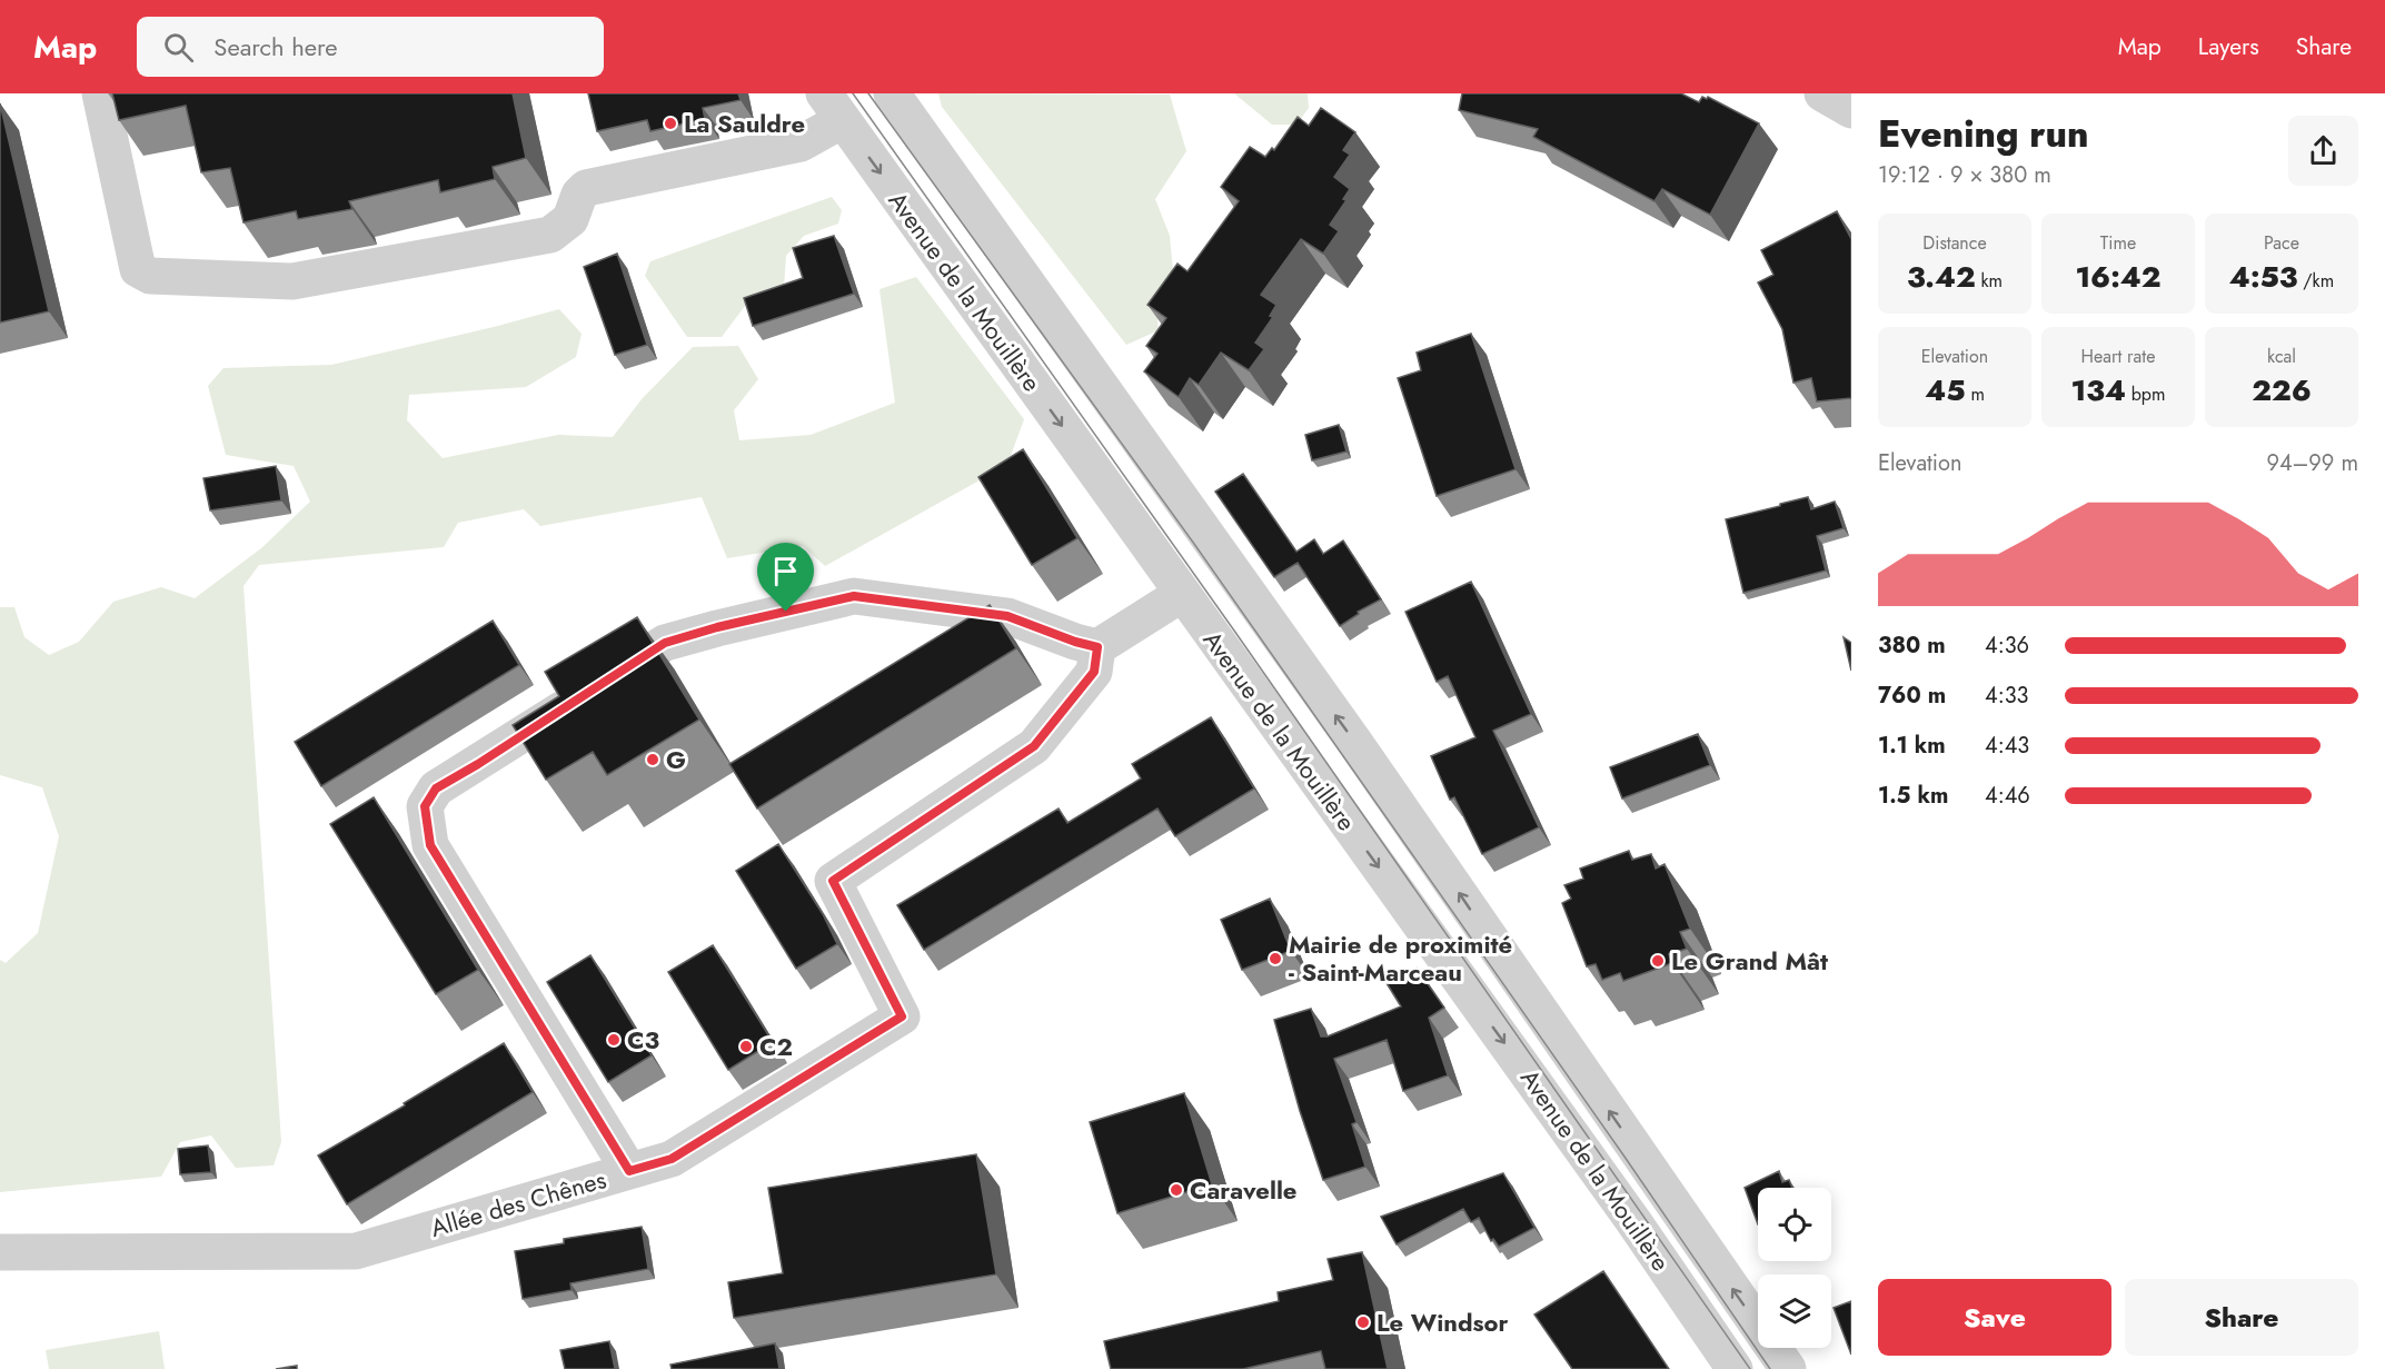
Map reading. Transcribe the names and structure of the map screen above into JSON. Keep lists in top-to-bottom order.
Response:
{
  "streets": {
    "street": ["Avenue de la Mouillère", "Allée des Chênes"]
  },
  "places": [
    "La Sauldre",
    "G",
    "Mairie de proximité - Saint-Marceau",
    "Le Grand Mât",
    "C3",
    "C2",
    "Caravelle",
    "Le Windsor"
  ],
  "page": {
    "header": "Map",
    "search": "Search here",
    "nav": ["Map", "Layers", "Share"],
    "heading": ["Evening run", "19:12 · 9 × 380 m"],
    "stats": [
      ["Distance", "3.42 km"],
      ["Time", "16:42"],
      ["Pace", "4:53 /km"],
      ["Elevation", "45 m"],
      ["Heart rate", "134 bpm"],
      ["kcal", "226"]
    ],
    "chart": ["Elevation", "94–99 m"],
    "list": [
      {
        "name": "380 m",
        "note": "4:36"
      },
      {
        "name": "760 m",
        "note": "4:33"
      },
      {
        "name": "1.1 km",
        "note": "4:43"
      },
      {
        "name": "1.5 km",
        "note": "4:46"
      }
    ],
    "buttons": ["Save", "Share"]
  }
}
